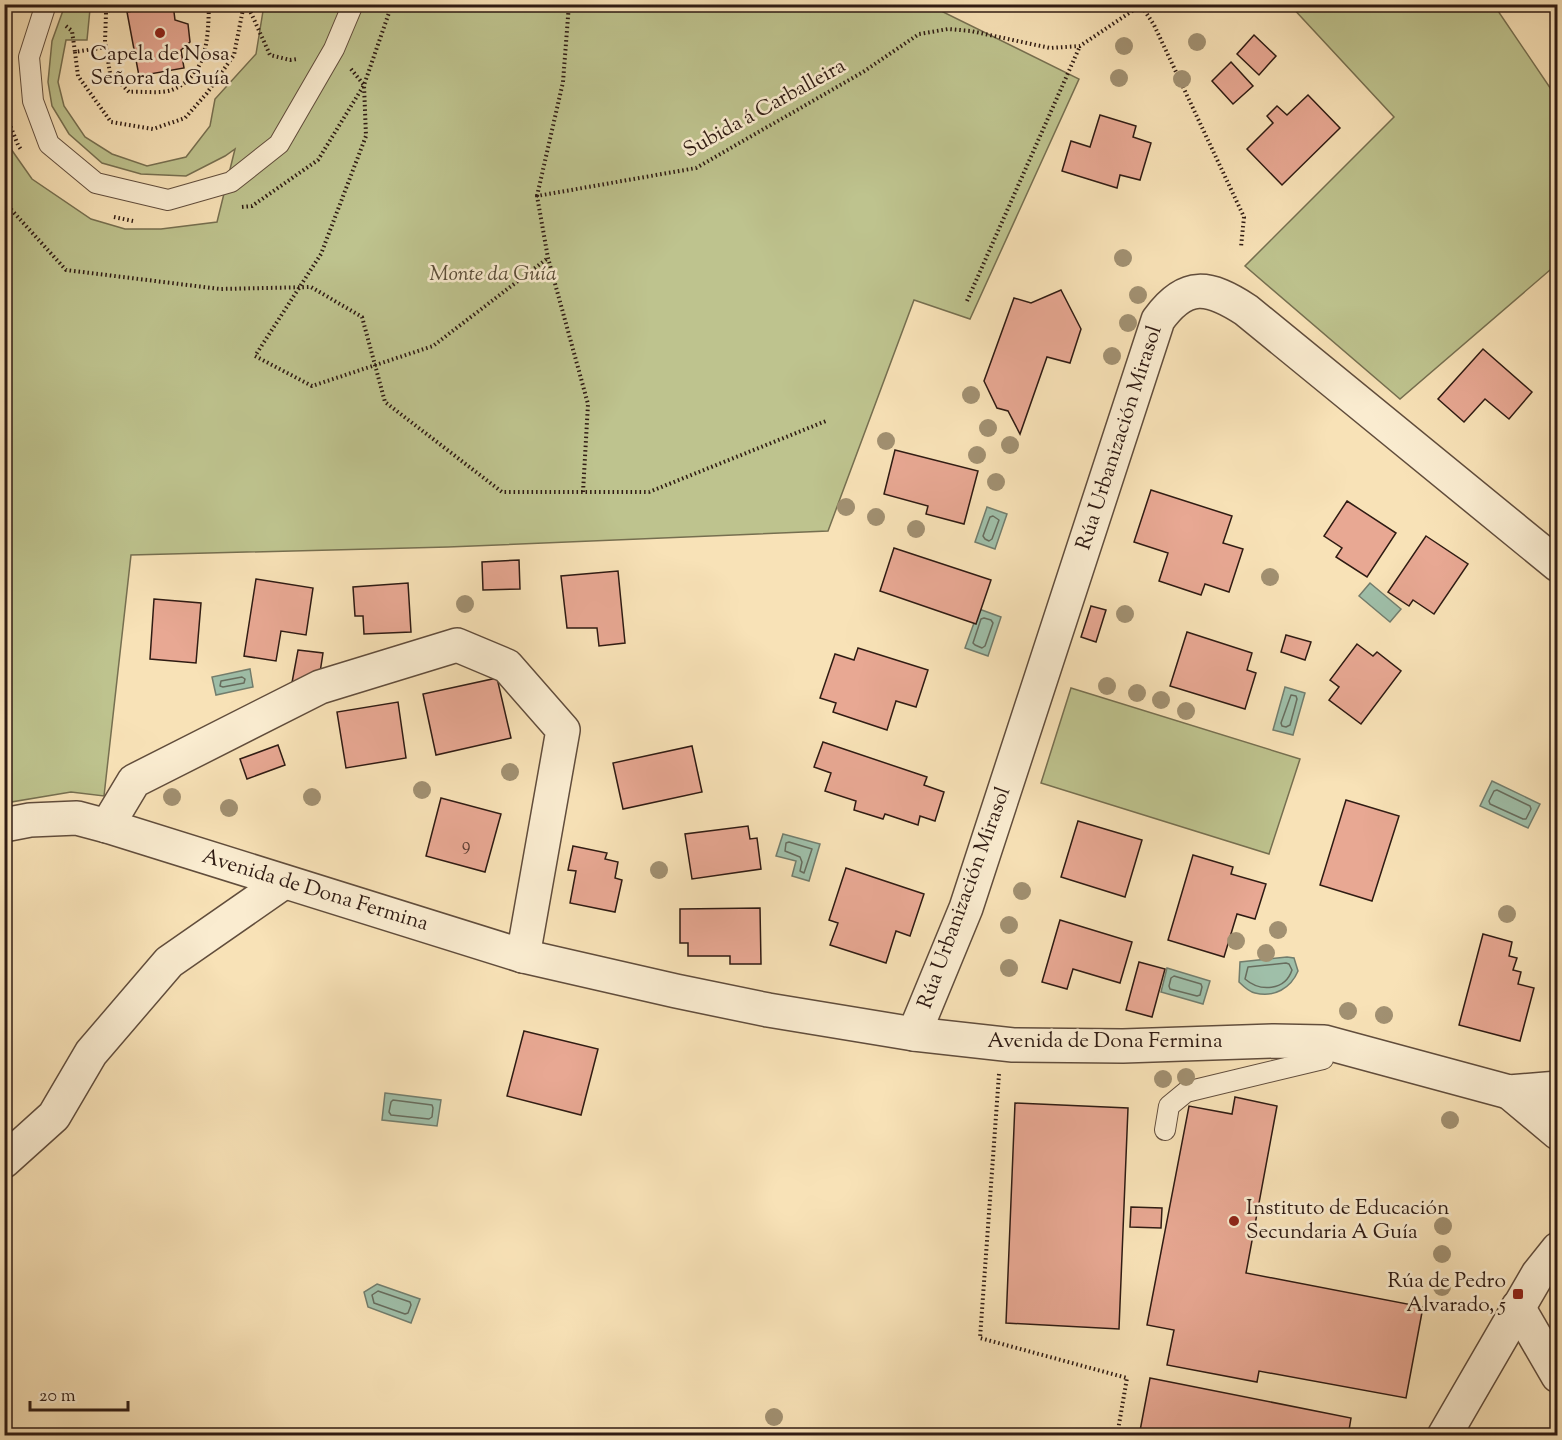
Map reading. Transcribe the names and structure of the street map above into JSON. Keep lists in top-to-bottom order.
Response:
{
  "streets": {
    "street": ["Rúa Urbanización Mirasol", "Avenida de Dona Fermina"],
    "path": ["Subida á Carballeira"]
  },
  "crossings": [
    ["Rúa Urbanización Mirasol", "Avenida de Dona Fermina"]
  ],
  "parks": ["Monte da Guía"],
  "places": {
    "other": ["Capela de Nosa Señora da Guía", "Instituto de Educación Secundaria A Guía"],
    "transit": ["Rúa de Pedro Alvarado, 5"]
  },
  "house_numbers": ["9"],
  "scale_bar": "20 m"
}
